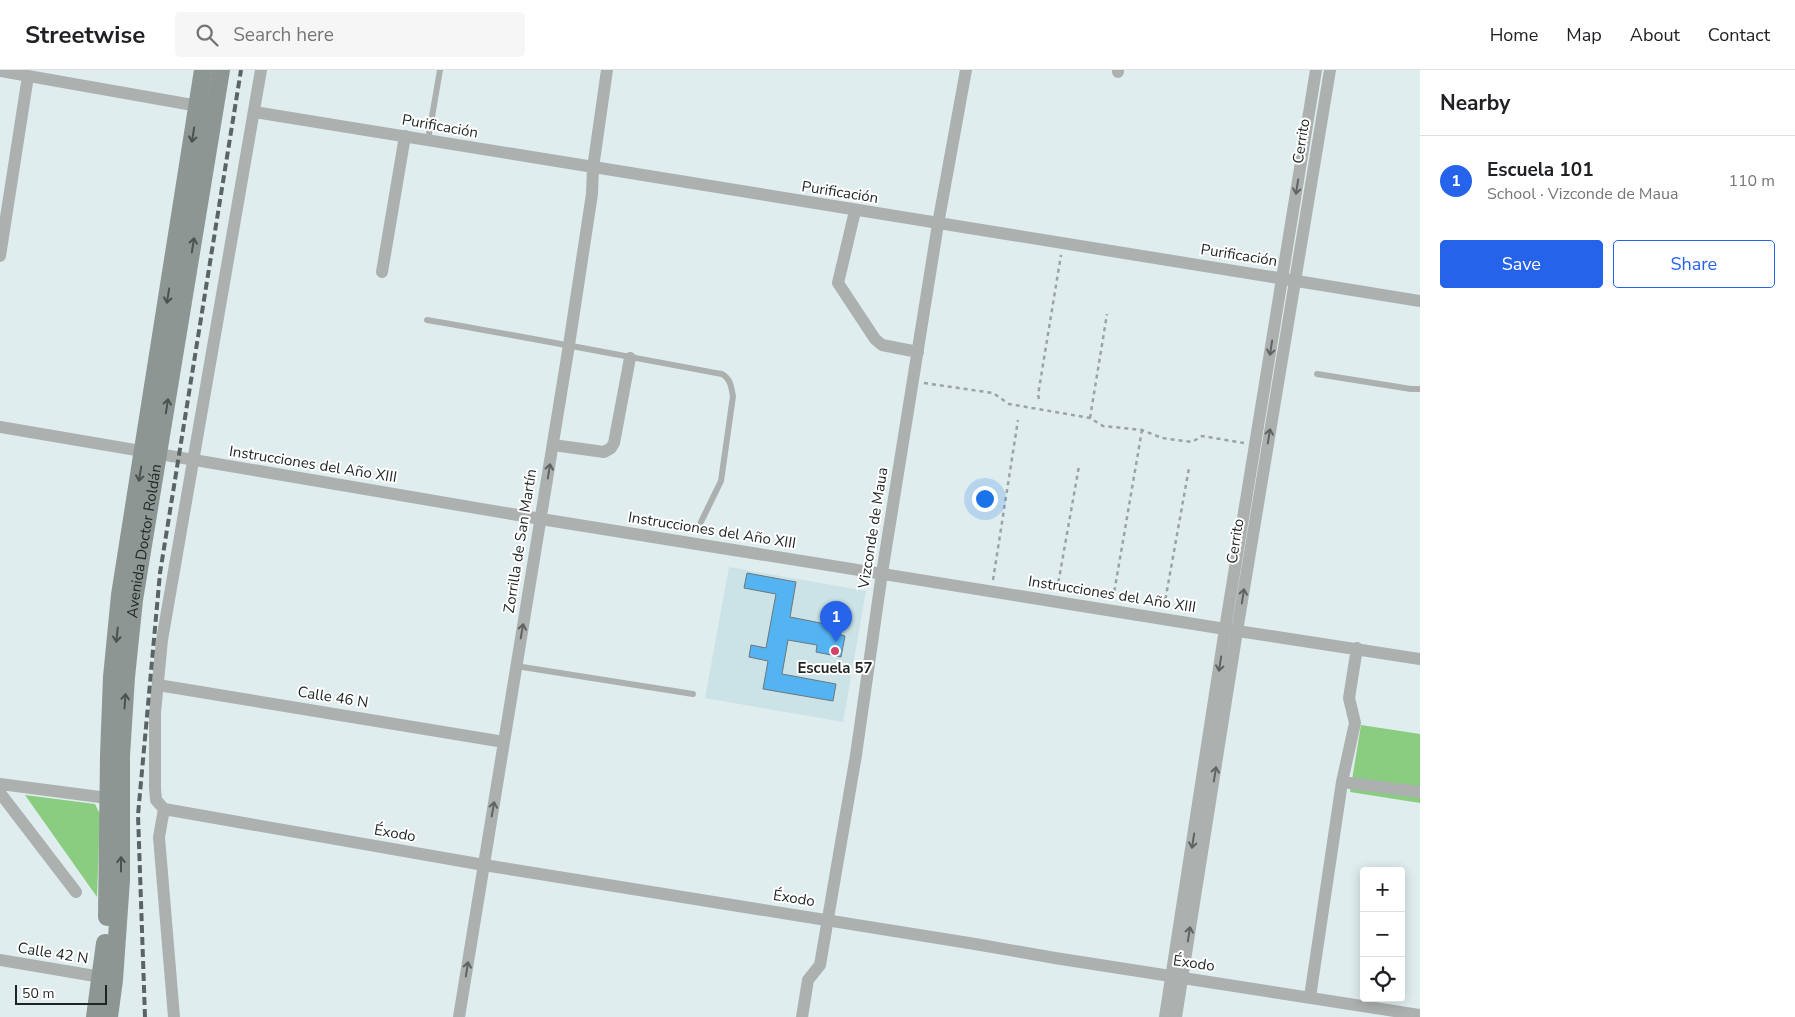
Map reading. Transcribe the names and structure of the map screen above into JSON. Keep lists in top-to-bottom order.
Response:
{
  "streets": {
    "street": [
      "Purificación",
      "Cerrito",
      "Instrucciones del Año XIII",
      "Vizconde de Maua",
      "Zorrilla de San Martín",
      "Avenida Doctor Roldán",
      "Calle 46 N",
      "Éxodo",
      "Calle 42 N"
    ]
  },
  "crossings": [
    ["Purificación", "Cerrito"],
    ["Purificación", "Vizconde de Maua"],
    ["Purificación", "Zorrilla de San Martín"],
    ["Cerrito", "Instrucciones del Año XIII"],
    ["Cerrito", "Éxodo"],
    ["Instrucciones del Año XIII", "Vizconde de Maua"],
    ["Instrucciones del Año XIII", "Zorrilla de San Martín"],
    ["Instrucciones del Año XIII", "Avenida Doctor Roldán"],
    ["Vizconde de Maua", "Éxodo"],
    ["Zorrilla de San Martín", "Calle 46 N"],
    ["Zorrilla de San Martín", "Éxodo"],
    ["Avenida Doctor Roldán", "Calle 42 N"]
  ],
  "one_way": ["Zorrilla de San Martín"],
  "places": ["Escuela 57"],
  "scale_bar": "50 m",
  "page": {
    "header": "Streetwise",
    "search": "Search here",
    "nav": [
      "Home",
      "Map",
      "About",
      "Contact"
    ],
    "heading": "Nearby",
    "list": [
      {
        "mark": "1",
        "name": "Escuela 101",
        "note": "School · Vizconde de Maua",
        "value": "110 m"
      }
    ],
    "buttons": ["Save", "Share"],
    "pins": "1",
    "map_buttons": ["+", "−"],
    "scale": "50 m"
  }
}
